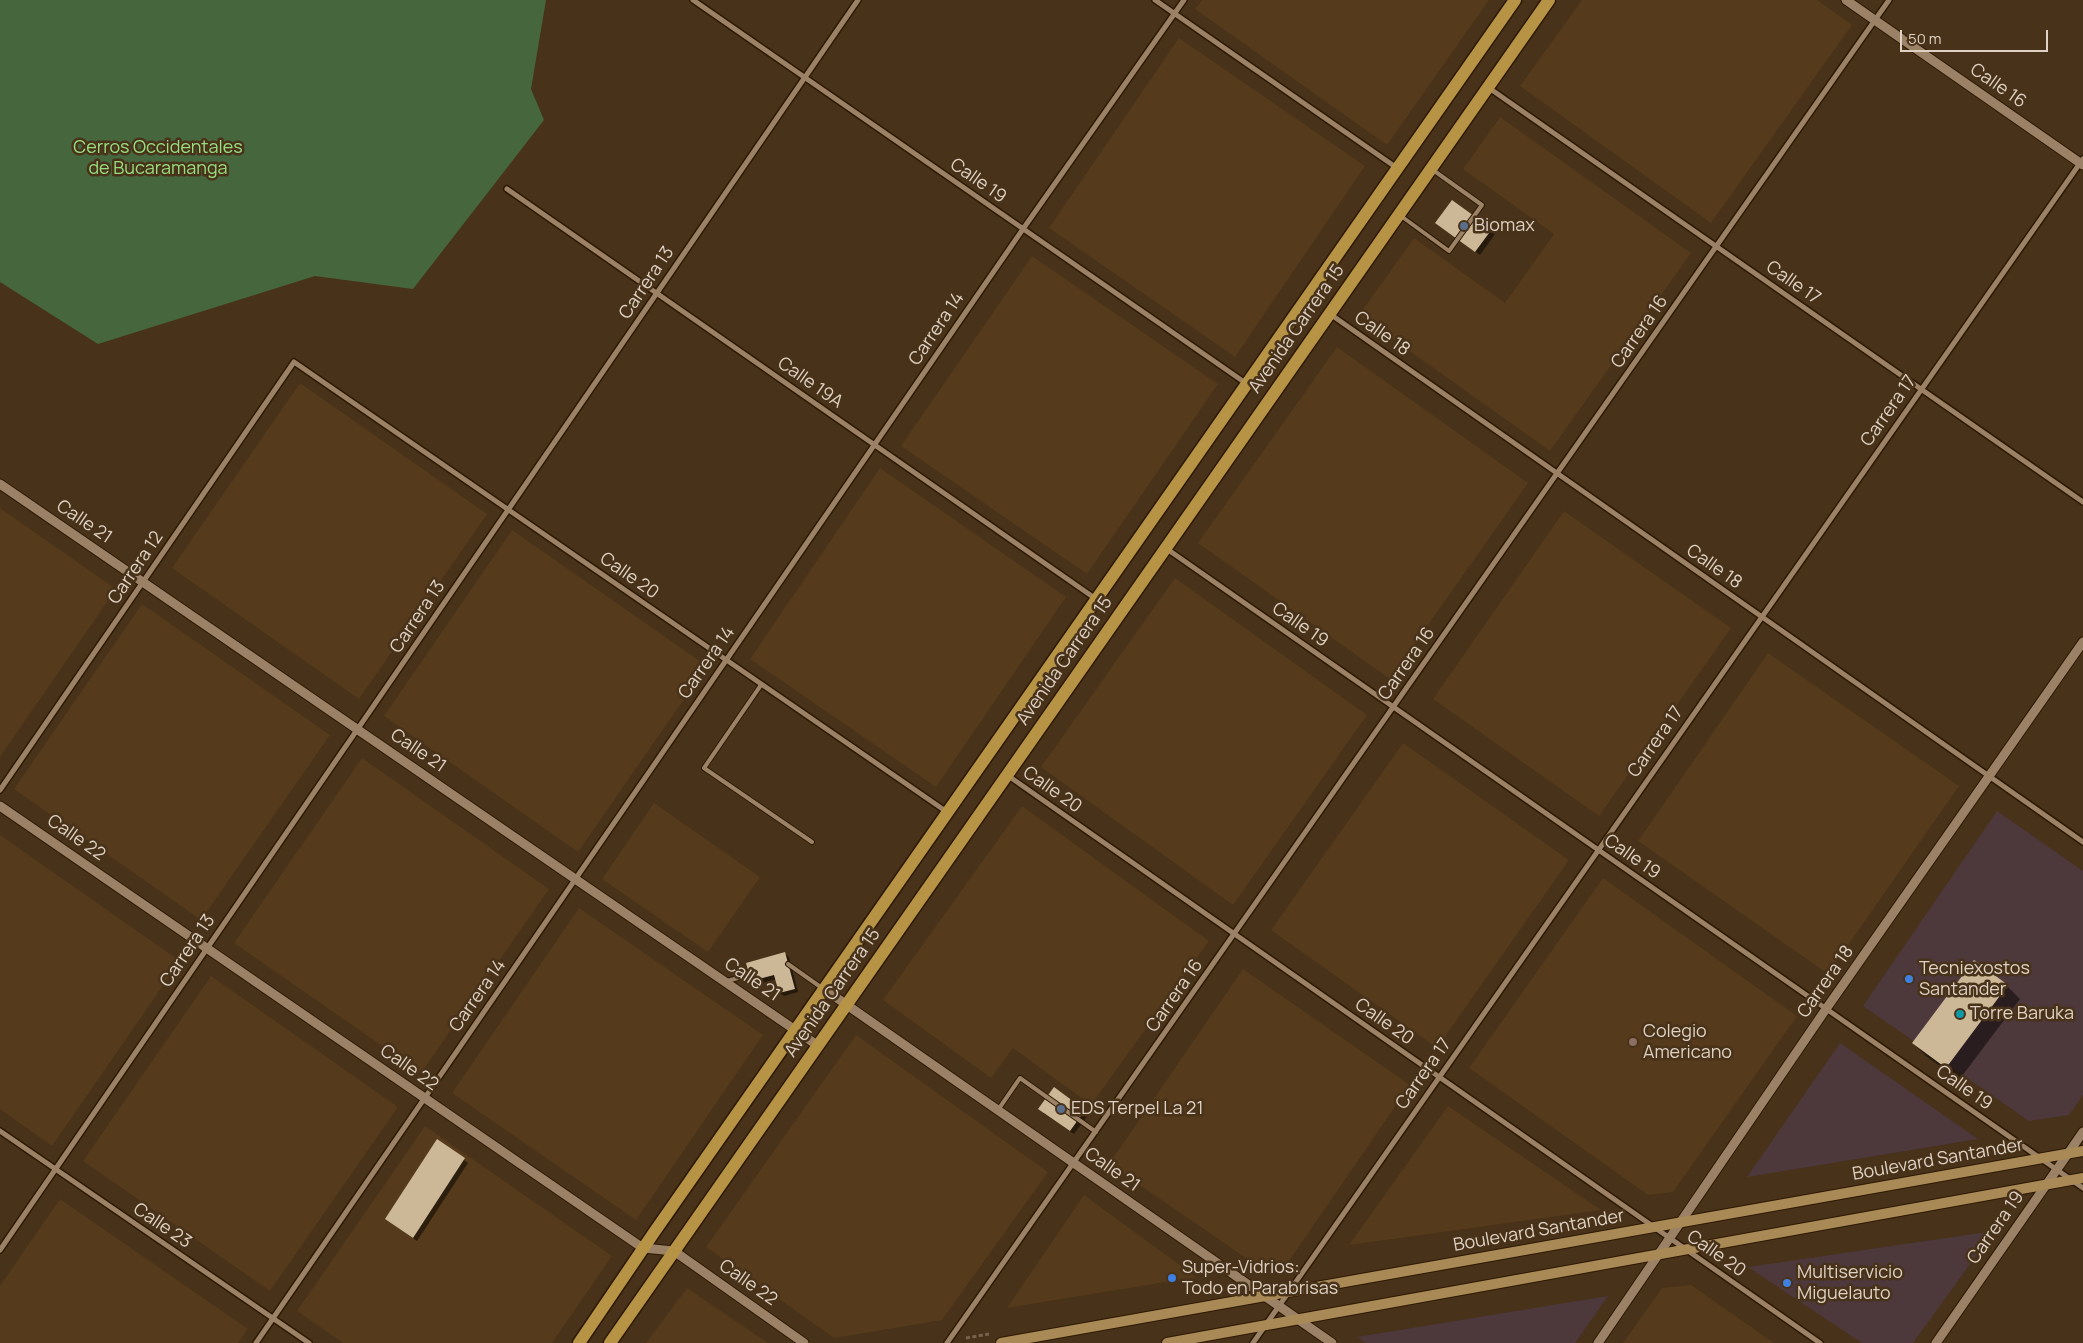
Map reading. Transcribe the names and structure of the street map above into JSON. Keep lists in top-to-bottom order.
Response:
{
  "streets": {
    "main road": ["Avenida Carrera 15", "Boulevard Santander"],
    "street": [
      "Calle 16",
      "Calle 19",
      "Carrera 13",
      "Calle 17",
      "Carrera 14",
      "Carrera 16",
      "Calle 18",
      "Calle 19A",
      "Carrera 17",
      "Calle 21",
      "Carrera 12",
      "Calle 20",
      "Calle 22",
      "Carrera 18",
      "Calle 23",
      "Carrera 19"
    ]
  },
  "crossings": [
    ["Calle 16", "Carrera 16"],
    ["Calle 16", "Carrera 17"],
    ["Calle 19", "Carrera 13"],
    ["Calle 19", "Carrera 14"],
    ["Calle 19", "Avenida Carrera 15"],
    ["Calle 19", "Carrera 16"],
    ["Calle 19", "Carrera 17"],
    ["Calle 19", "Carrera 18"],
    ["Calle 19", "Boulevard Santander"],
    ["Calle 19", "Carrera 19"],
    ["Carrera 13", "Calle 19A"],
    ["Carrera 13", "Calle 21"],
    ["Carrera 13", "Calle 20"],
    ["Carrera 13", "Calle 22"],
    ["Carrera 13", "Calle 23"],
    ["Calle 17", "Avenida Carrera 15"],
    ["Calle 17", "Carrera 16"],
    ["Calle 17", "Carrera 17"],
    ["Carrera 14", "Calle 19A"],
    ["Carrera 14", "Calle 21"],
    ["Carrera 14", "Calle 20"],
    ["Carrera 14", "Calle 22"],
    ["Carrera 14", "Calle 23"],
    ["Avenida Carrera 15", "Calle 18"],
    ["Avenida Carrera 15", "Calle 19A"],
    ["Avenida Carrera 15", "Calle 21"],
    ["Avenida Carrera 15", "Calle 20"],
    ["Avenida Carrera 15", "Calle 22"],
    ["Carrera 16", "Calle 18"],
    ["Carrera 16", "Calle 21"],
    ["Carrera 16", "Calle 20"],
    ["Calle 18", "Carrera 17"],
    ["Calle 18", "Carrera 18"],
    ["Carrera 17", "Calle 21"],
    ["Carrera 17", "Calle 20"],
    ["Carrera 17", "Boulevard Santander"],
    ["Calle 21", "Carrera 12"],
    ["Calle 21", "Boulevard Santander"],
    ["Carrera 12", "Calle 20"],
    ["Calle 20", "Carrera 18"],
    ["Calle 20", "Boulevard Santander"],
    ["Carrera 18", "Boulevard Santander"],
    ["Boulevard Santander", "Carrera 19"]
  ],
  "parks": ["Cerros Occidentales de Bucaramanga"],
  "places": [
    "Biomax",
    "Tecniexostos Santander",
    "Torre Baruka",
    "Colegio Americano",
    "EDS Terpel La 21",
    "Super-Vidrios: Todo en Parabrisas",
    "Multiservicio Miguelauto"
  ],
  "scale_bar": "50 m"
}
